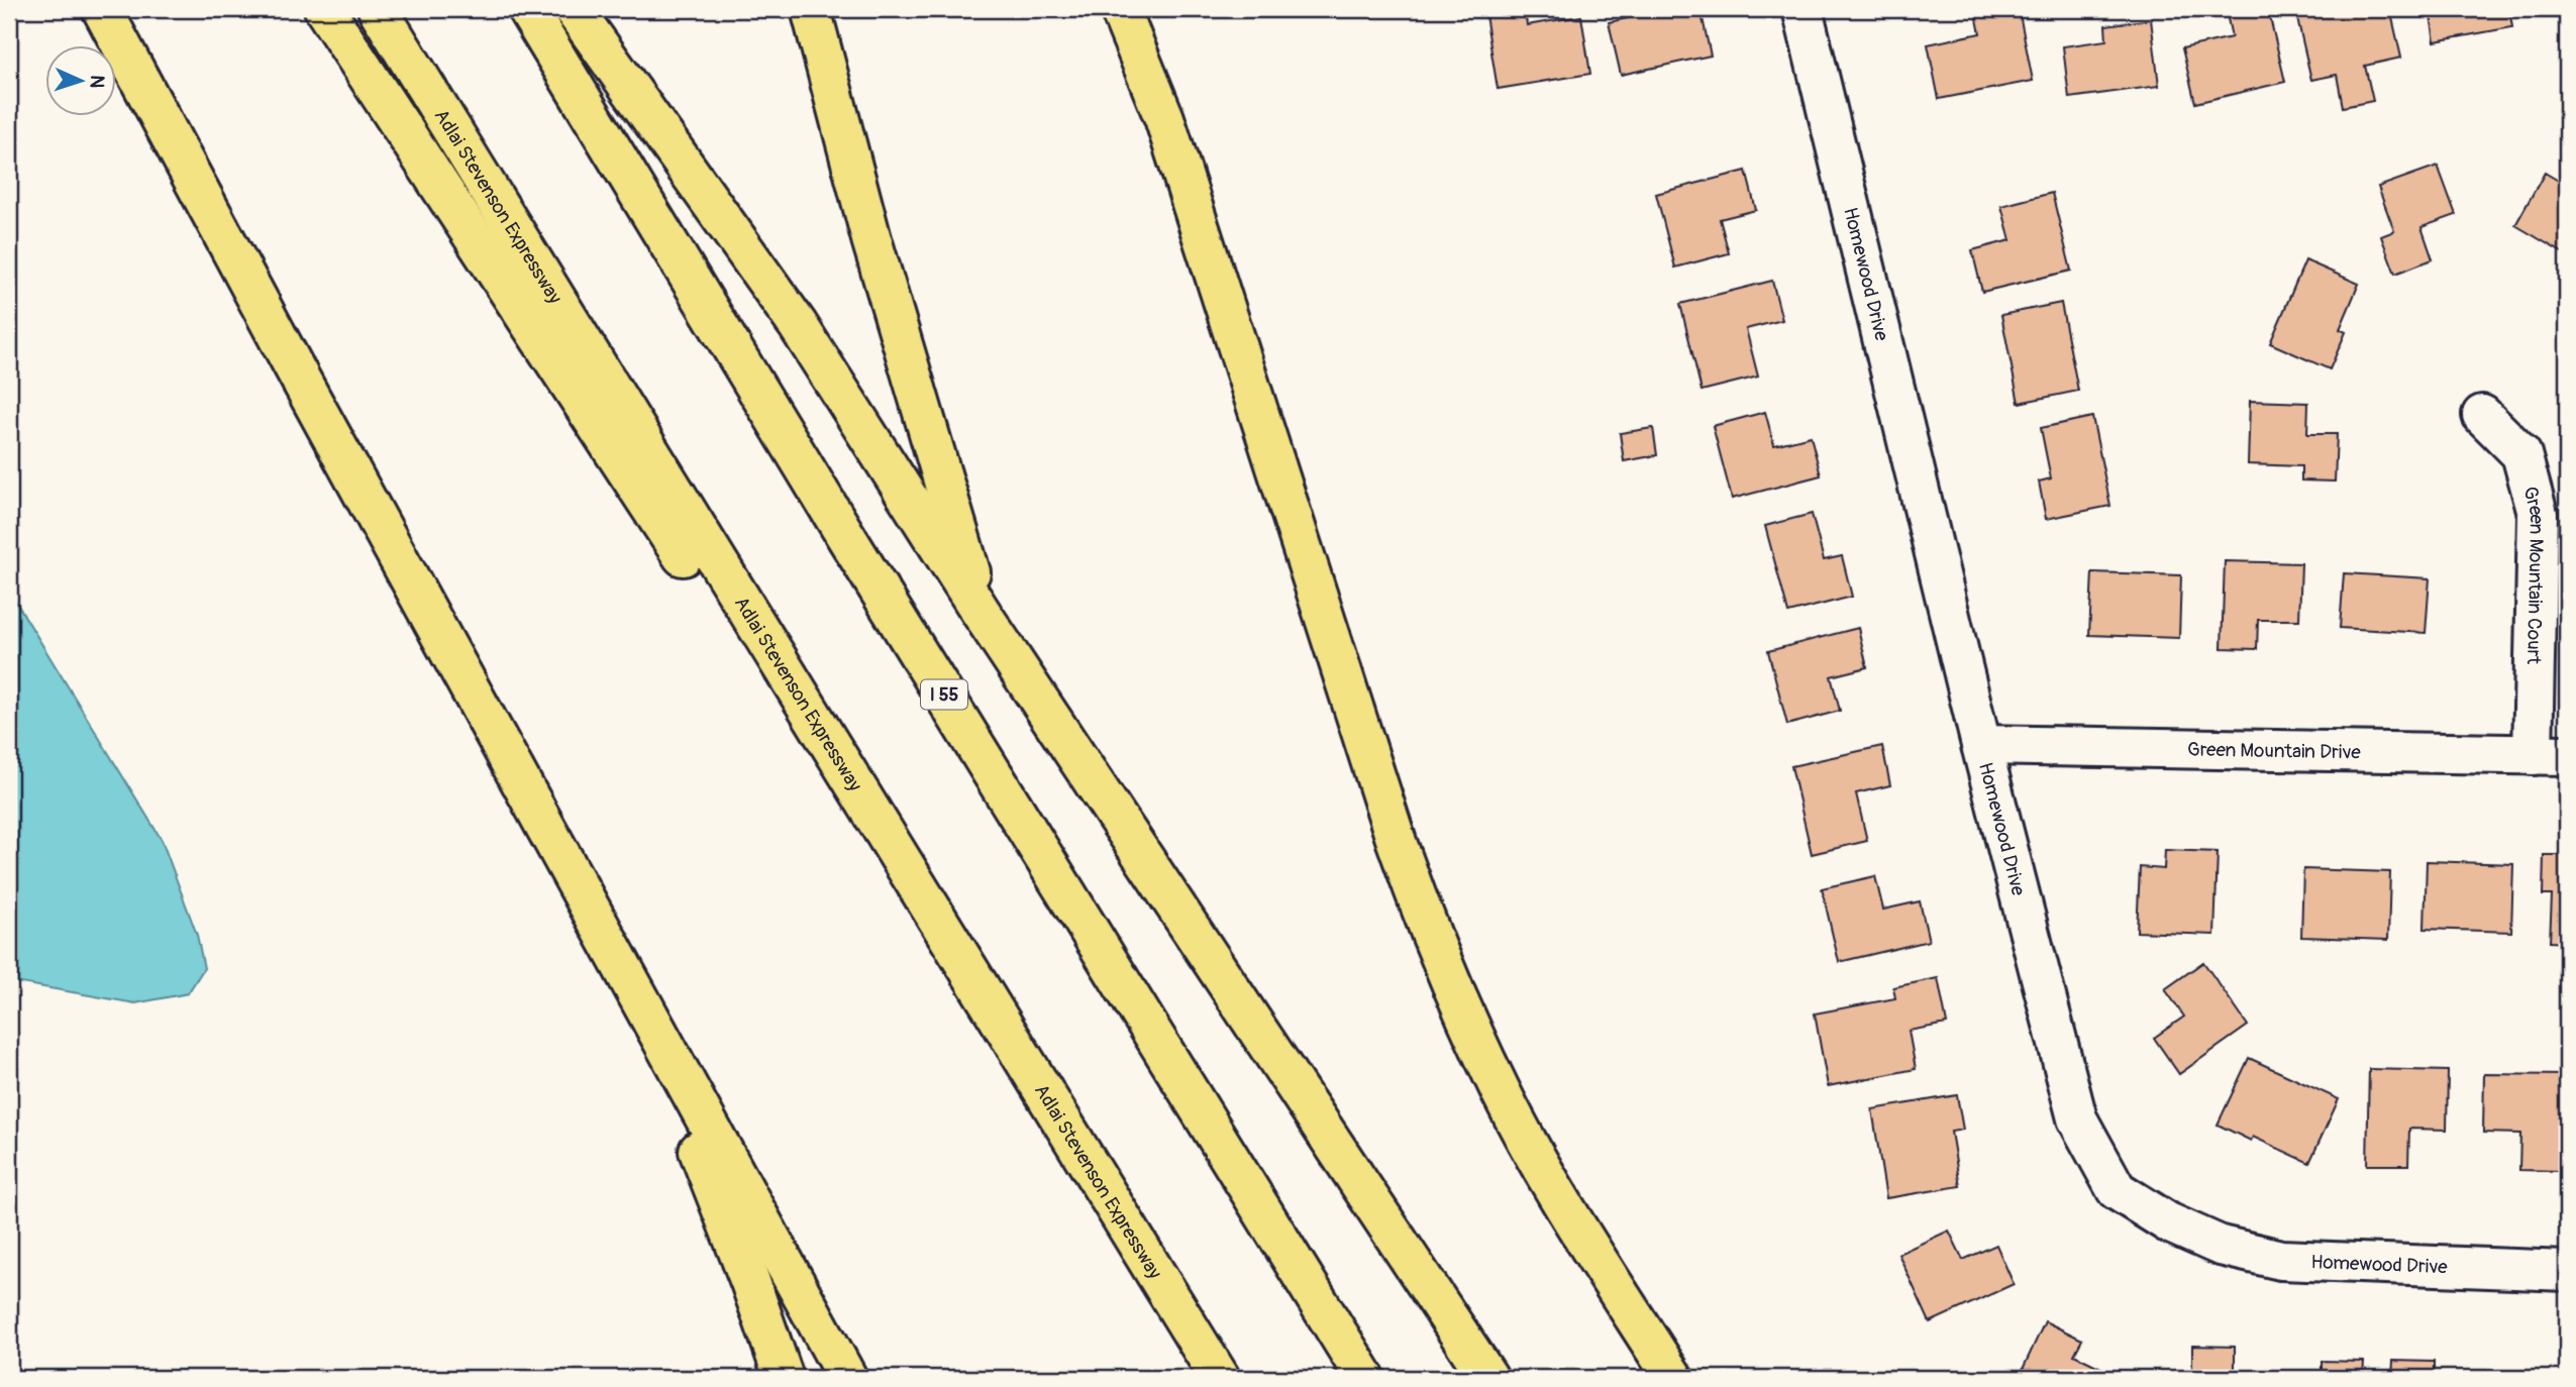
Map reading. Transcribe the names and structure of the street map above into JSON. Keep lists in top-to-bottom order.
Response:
{
  "streets": {
    "highway": ["Adlai Stevenson Expressway", "I 55"],
    "street": ["Homewood Drive", "Green Mountain Court", "Green Mountain Drive"]
  },
  "crossings": [
    ["Homewood Drive", "Green Mountain Drive"],
    ["Green Mountain Court", "Green Mountain Drive"]
  ],
  "north": "right"
}
